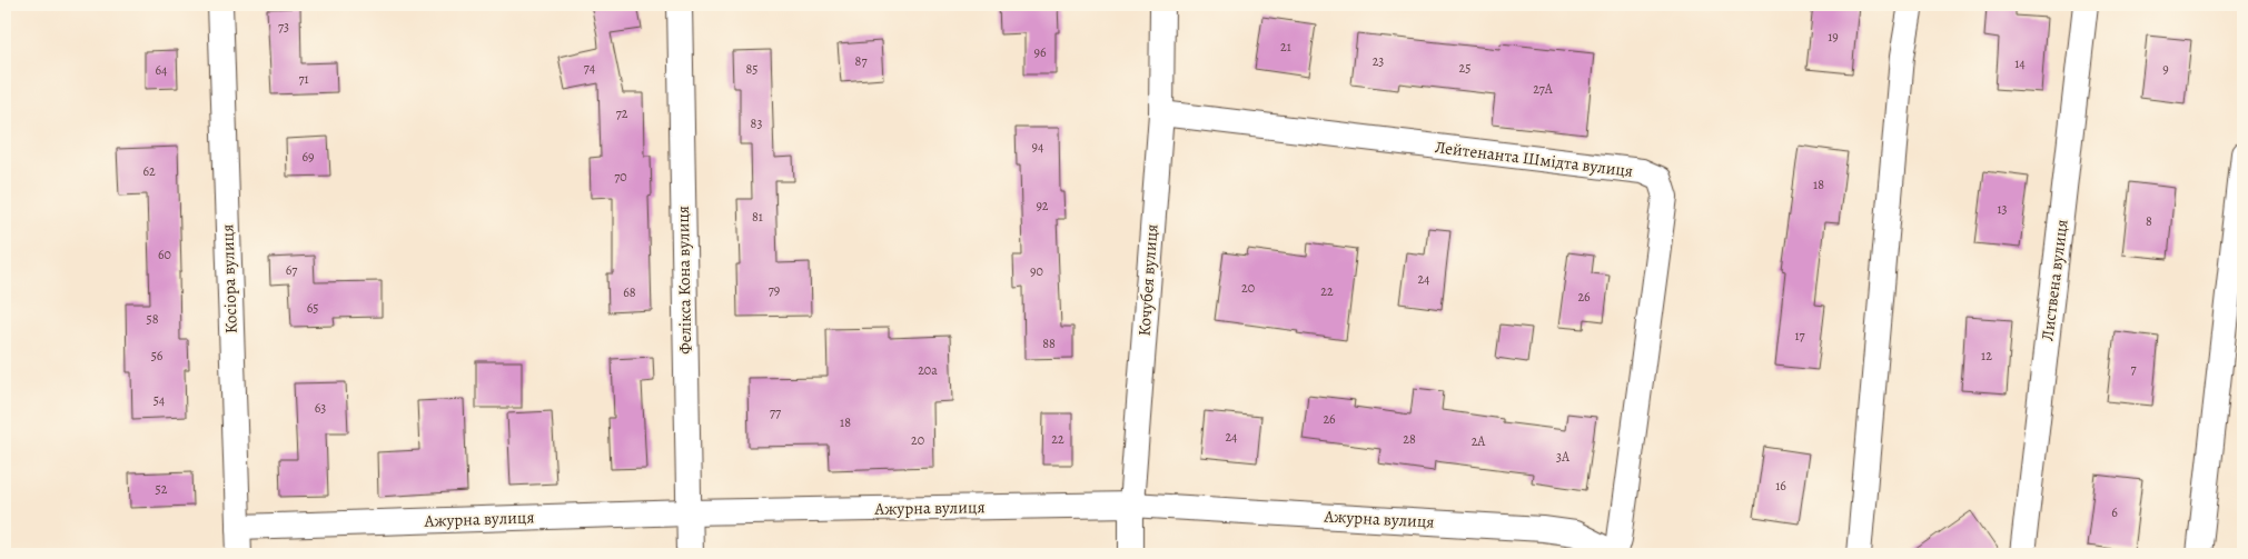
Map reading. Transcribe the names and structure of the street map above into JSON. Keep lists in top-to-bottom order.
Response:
{
  "streets": {
    "street": [
      "Лейтенанта Шмідта вулиця",
      "Косіора вулиця",
      "Фелікса Кона вулиця",
      "Кочубея вулиця",
      "Листвена вулиця",
      "Ажурна вулиця"
    ]
  },
  "crossings": [
    ["Лейтенанта Шмідта вулиця", "Кочубея вулиця"],
    ["Лейтенанта Шмідта вулиця", "Ажурна вулиця"],
    ["Косіора вулиця", "Ажурна вулиця"],
    ["Фелікса Кона вулиця", "Ажурна вулиця"],
    ["Кочубея вулиця", "Ажурна вулиця"]
  ],
  "house_numbers": [
    "73",
    "19",
    "21",
    "96",
    "87",
    "23",
    "14",
    "74",
    "25",
    "85",
    "9",
    "64",
    "71",
    "27А",
    "72",
    "83",
    "94",
    "69",
    "62",
    "70",
    "18",
    "92",
    "13",
    "81",
    "8",
    "60",
    "67",
    "90",
    "24",
    "20",
    "79",
    "22",
    "68",
    "26",
    "65",
    "58",
    "17",
    "88",
    "56",
    "12",
    "7",
    "20а",
    "54",
    "63",
    "77",
    "26",
    "18",
    "24",
    "22",
    "28",
    "20",
    "2А",
    "3А",
    "16",
    "52",
    "6"
  ]
}
